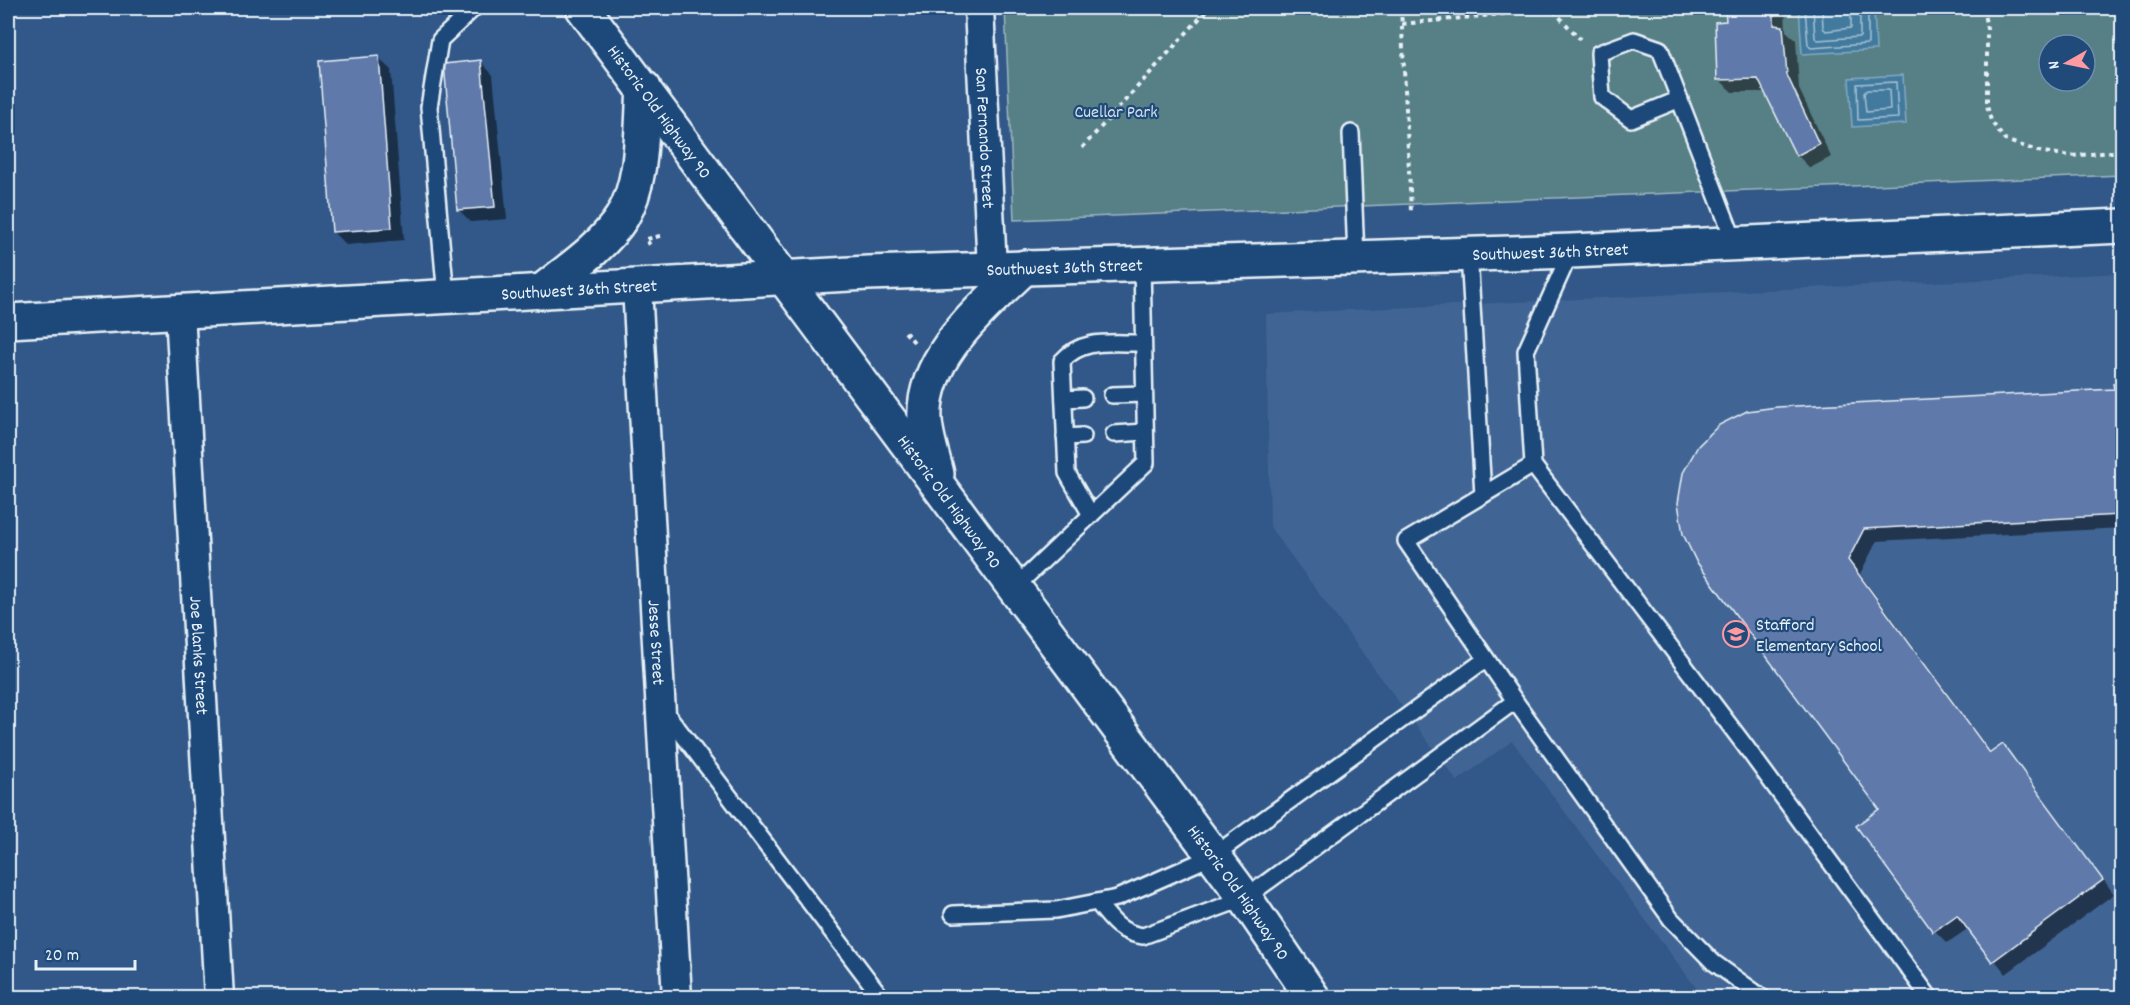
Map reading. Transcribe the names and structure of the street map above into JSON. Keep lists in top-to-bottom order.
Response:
{
  "streets": {
    "main road": ["Historic Old Highway 90", "Southwest 36th Street"],
    "street": ["San Fernando Street", "Jesse Street", "Joe Blanks Street"]
  },
  "crossings": [
    ["Historic Old Highway 90", "Southwest 36th Street"],
    ["San Fernando Street", "Southwest 36th Street"],
    ["Southwest 36th Street", "Jesse Street"],
    ["Southwest 36th Street", "Joe Blanks Street"]
  ],
  "parks": ["Cuellar Park"],
  "places": {
    "school or university": ["Stafford Elementary School"]
  },
  "scale_bar": "20 m",
  "north": "left"
}
